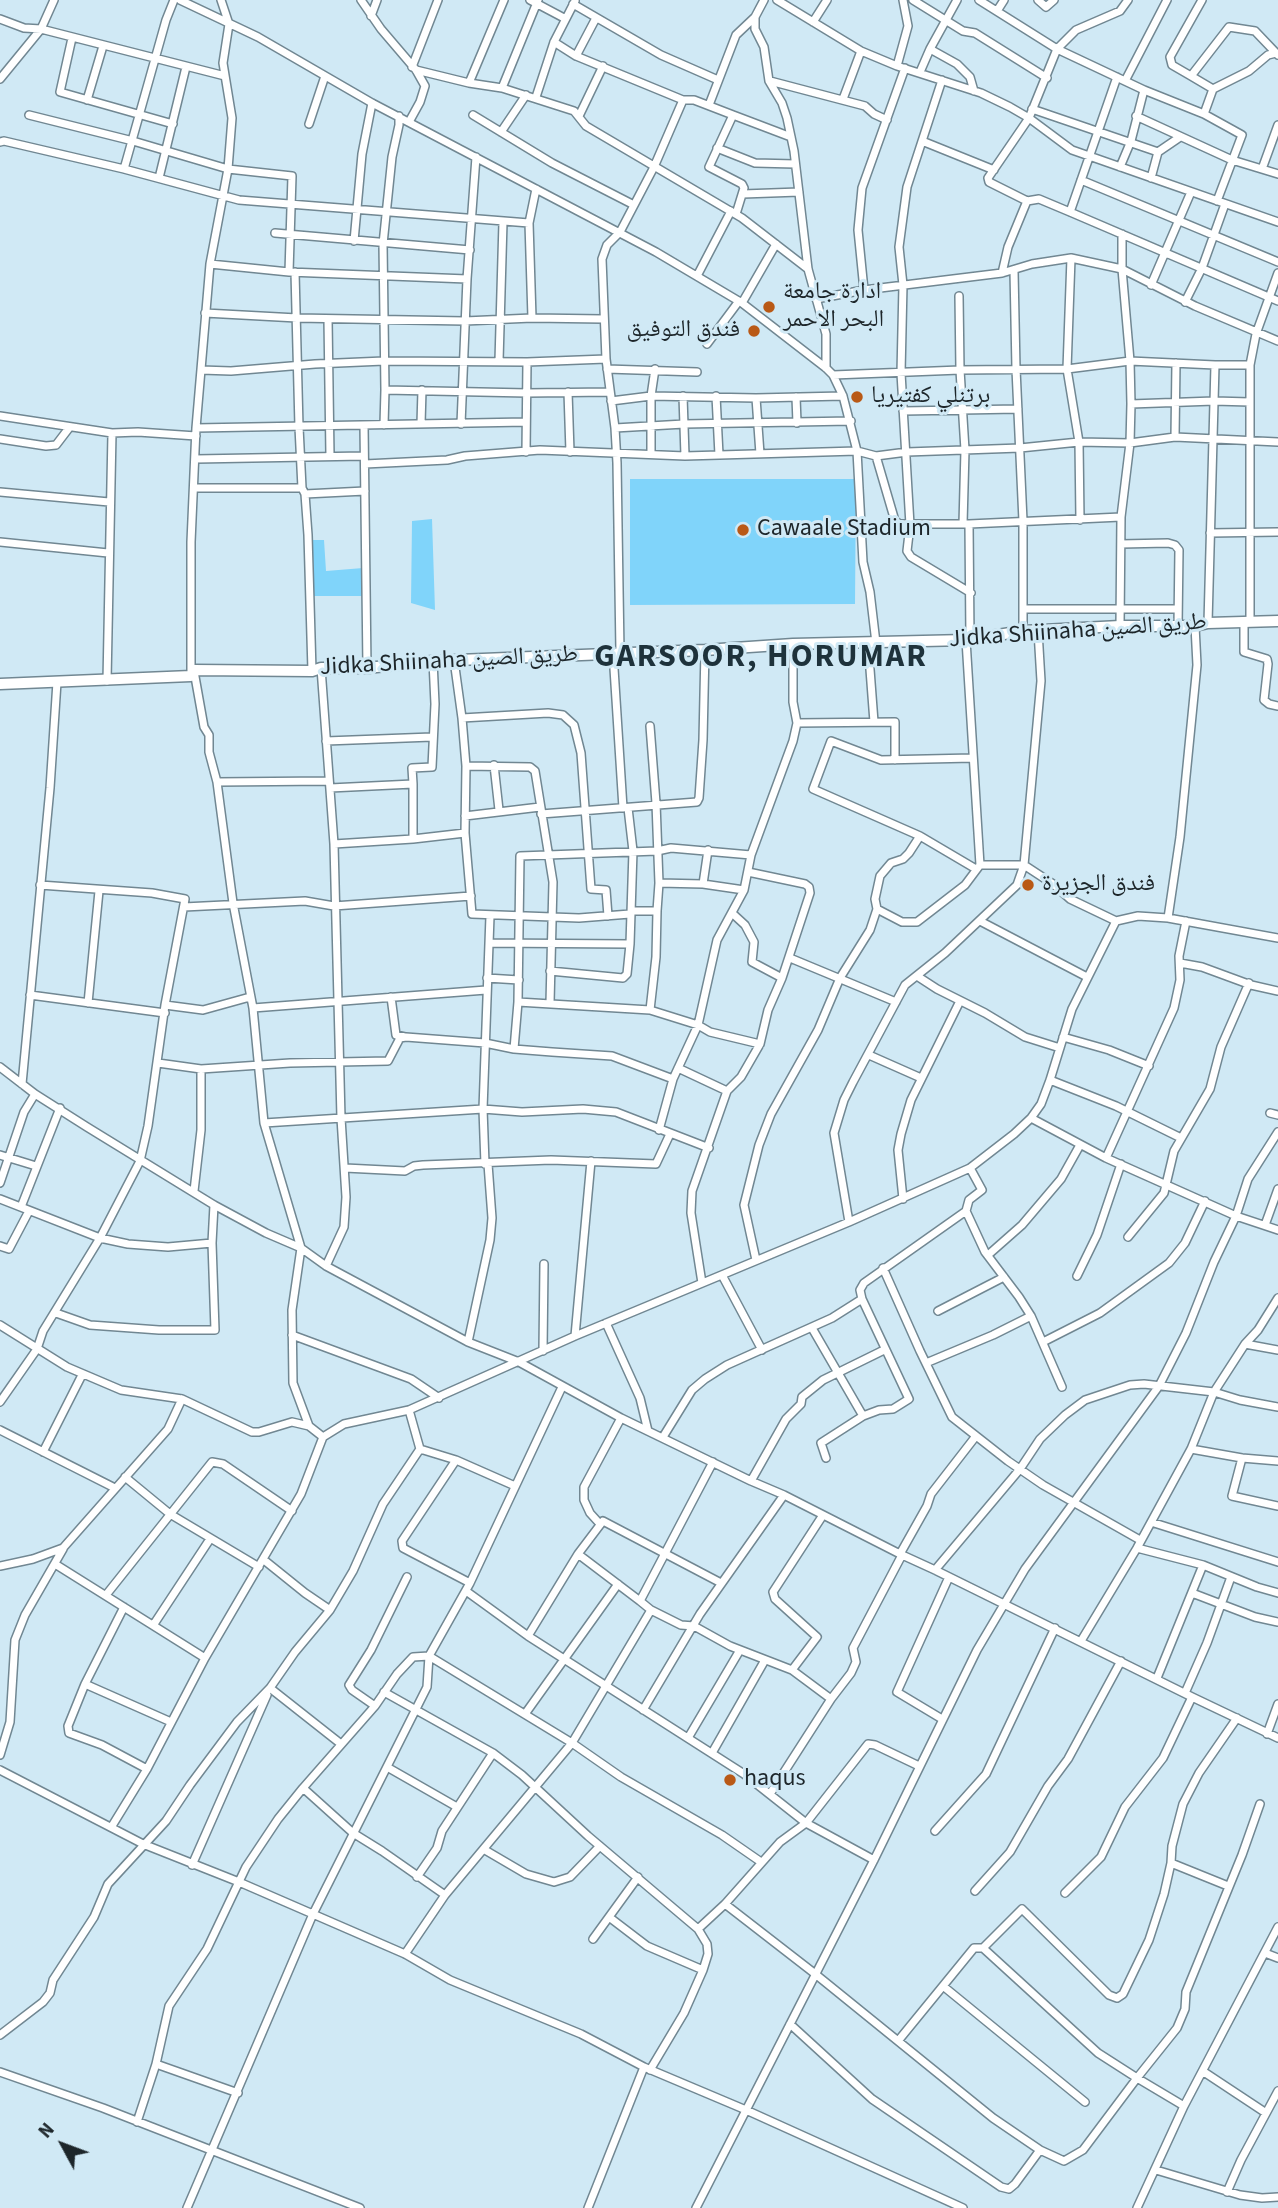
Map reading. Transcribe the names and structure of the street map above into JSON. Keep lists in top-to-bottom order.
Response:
{
  "streets": {
    "main road": ["Jidka Shiinaha طريق الصين"]
  },
  "districts": ["GARSOOR, HORUMAR"],
  "places": [
    "ادارة جامعة البحر الاحمر",
    "فندق التوفيق",
    "برتنلي كفتيريا",
    "Cawaale Stadium",
    "فندق الجزيرة",
    "haqus"
  ],
  "north": "top left"
}
